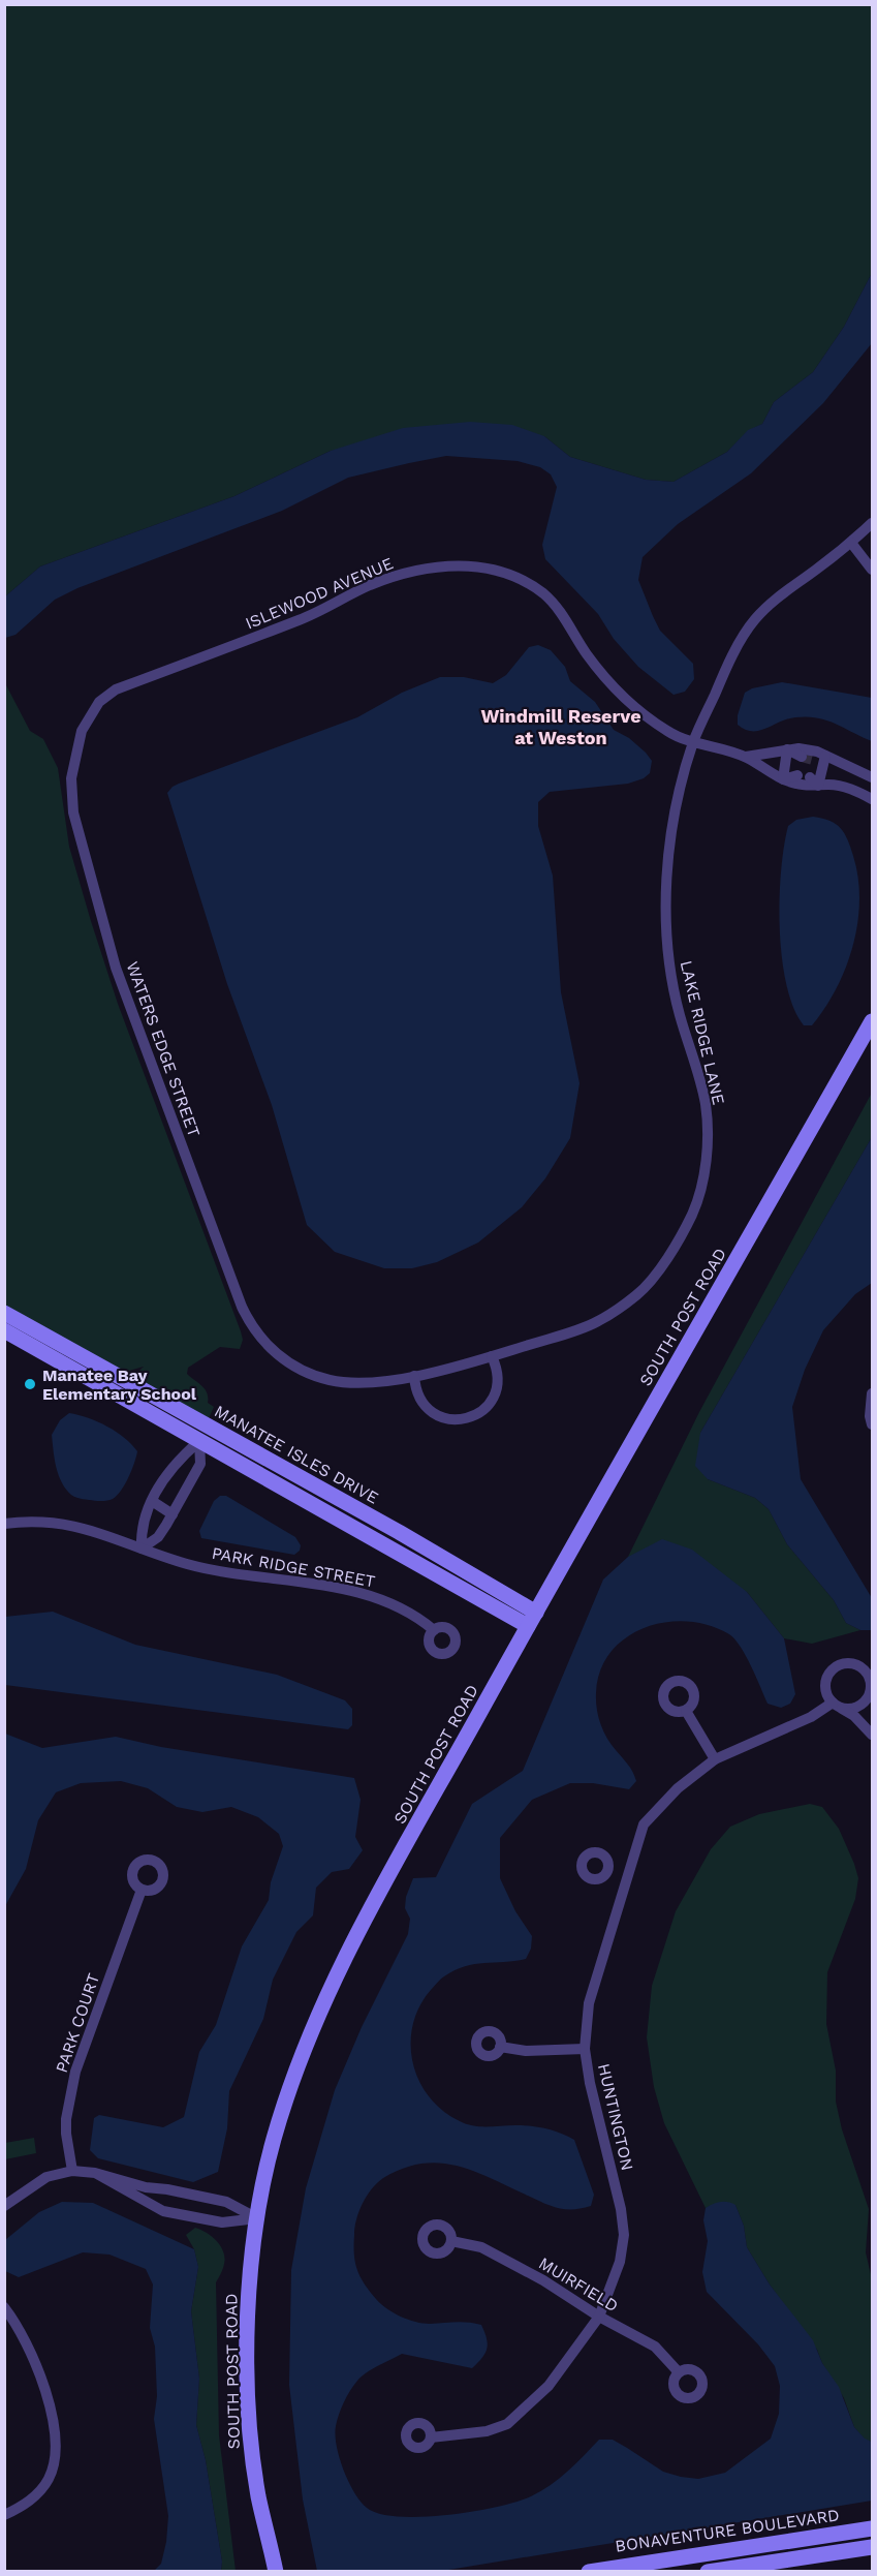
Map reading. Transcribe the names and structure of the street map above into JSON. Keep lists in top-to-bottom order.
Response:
{
  "streets": {
    "street": [
      "ISLEWOOD AVENUE",
      "LAKE RIDGE LANE",
      "WATERS EDGE STREET",
      "SOUTH POST ROAD",
      "MANATEE ISLES DRIVE",
      "PARK RIDGE STREET",
      "PARK COURT",
      "HUNTINGTON",
      "MUIRFIELD",
      "BONAVENTURE BOULEVARD"
    ]
  },
  "crossings": [
    ["ISLEWOOD AVENUE", "LAKE RIDGE LANE"],
    ["ISLEWOOD AVENUE", "WATERS EDGE STREET"],
    ["LAKE RIDGE LANE", "WATERS EDGE STREET"],
    ["SOUTH POST ROAD", "MANATEE ISLES DRIVE"],
    ["HUNTINGTON", "MUIRFIELD"]
  ],
  "districts": ["Windmill Reserve at Weston"],
  "places": ["Manatee Bay Elementary School"]
}
